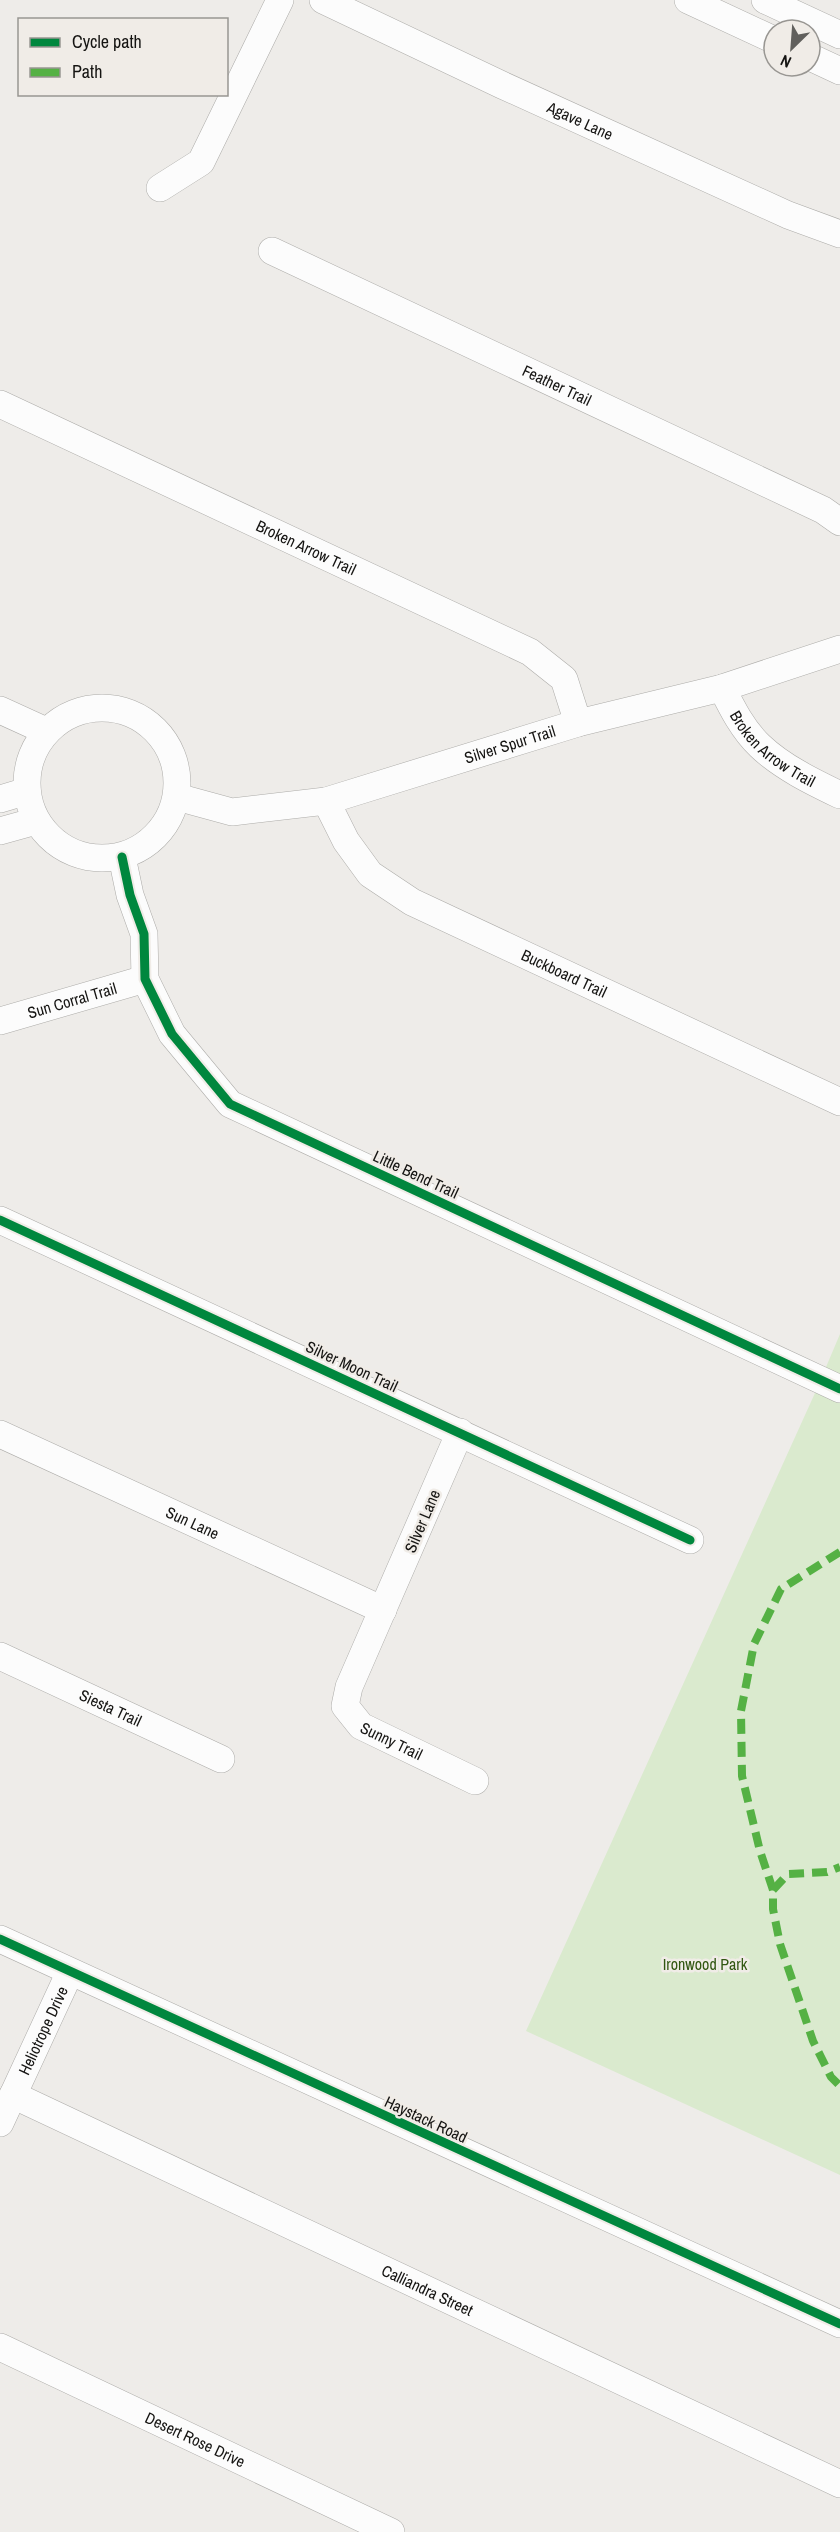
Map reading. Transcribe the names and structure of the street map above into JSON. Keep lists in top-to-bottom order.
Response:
{
  "streets": {
    "street": [
      "Agave Lane",
      "Feather Trail",
      "Broken Arrow Trail",
      "Silver Spur Trail",
      "Buckboard Trail",
      "Sun Corral Trail",
      "Little Bend Trail",
      "Silver Moon Trail",
      "Silver Lane",
      "Sun Lane",
      "Siesta Trail",
      "Sunny Trail",
      "Heliotrope Drive",
      "Haystack Road",
      "Calliandra Street",
      "Desert Rose Drive"
    ]
  },
  "crossings": [
    ["Broken Arrow Trail", "Silver Spur Trail"],
    ["Silver Spur Trail", "Buckboard Trail"],
    ["Silver Spur Trail", "Little Bend Trail"],
    ["Sun Corral Trail", "Little Bend Trail"],
    ["Silver Moon Trail", "Silver Lane"],
    ["Silver Lane", "Sun Lane"],
    ["Silver Lane", "Sunny Trail"],
    ["Sun Lane", "Sunny Trail"],
    ["Heliotrope Drive", "Haystack Road"],
    ["Heliotrope Drive", "Calliandra Street"]
  ],
  "parks": ["Ironwood Park"],
  "legend": ["Cycle path", "Path"],
  "north": "bottom left"
}
